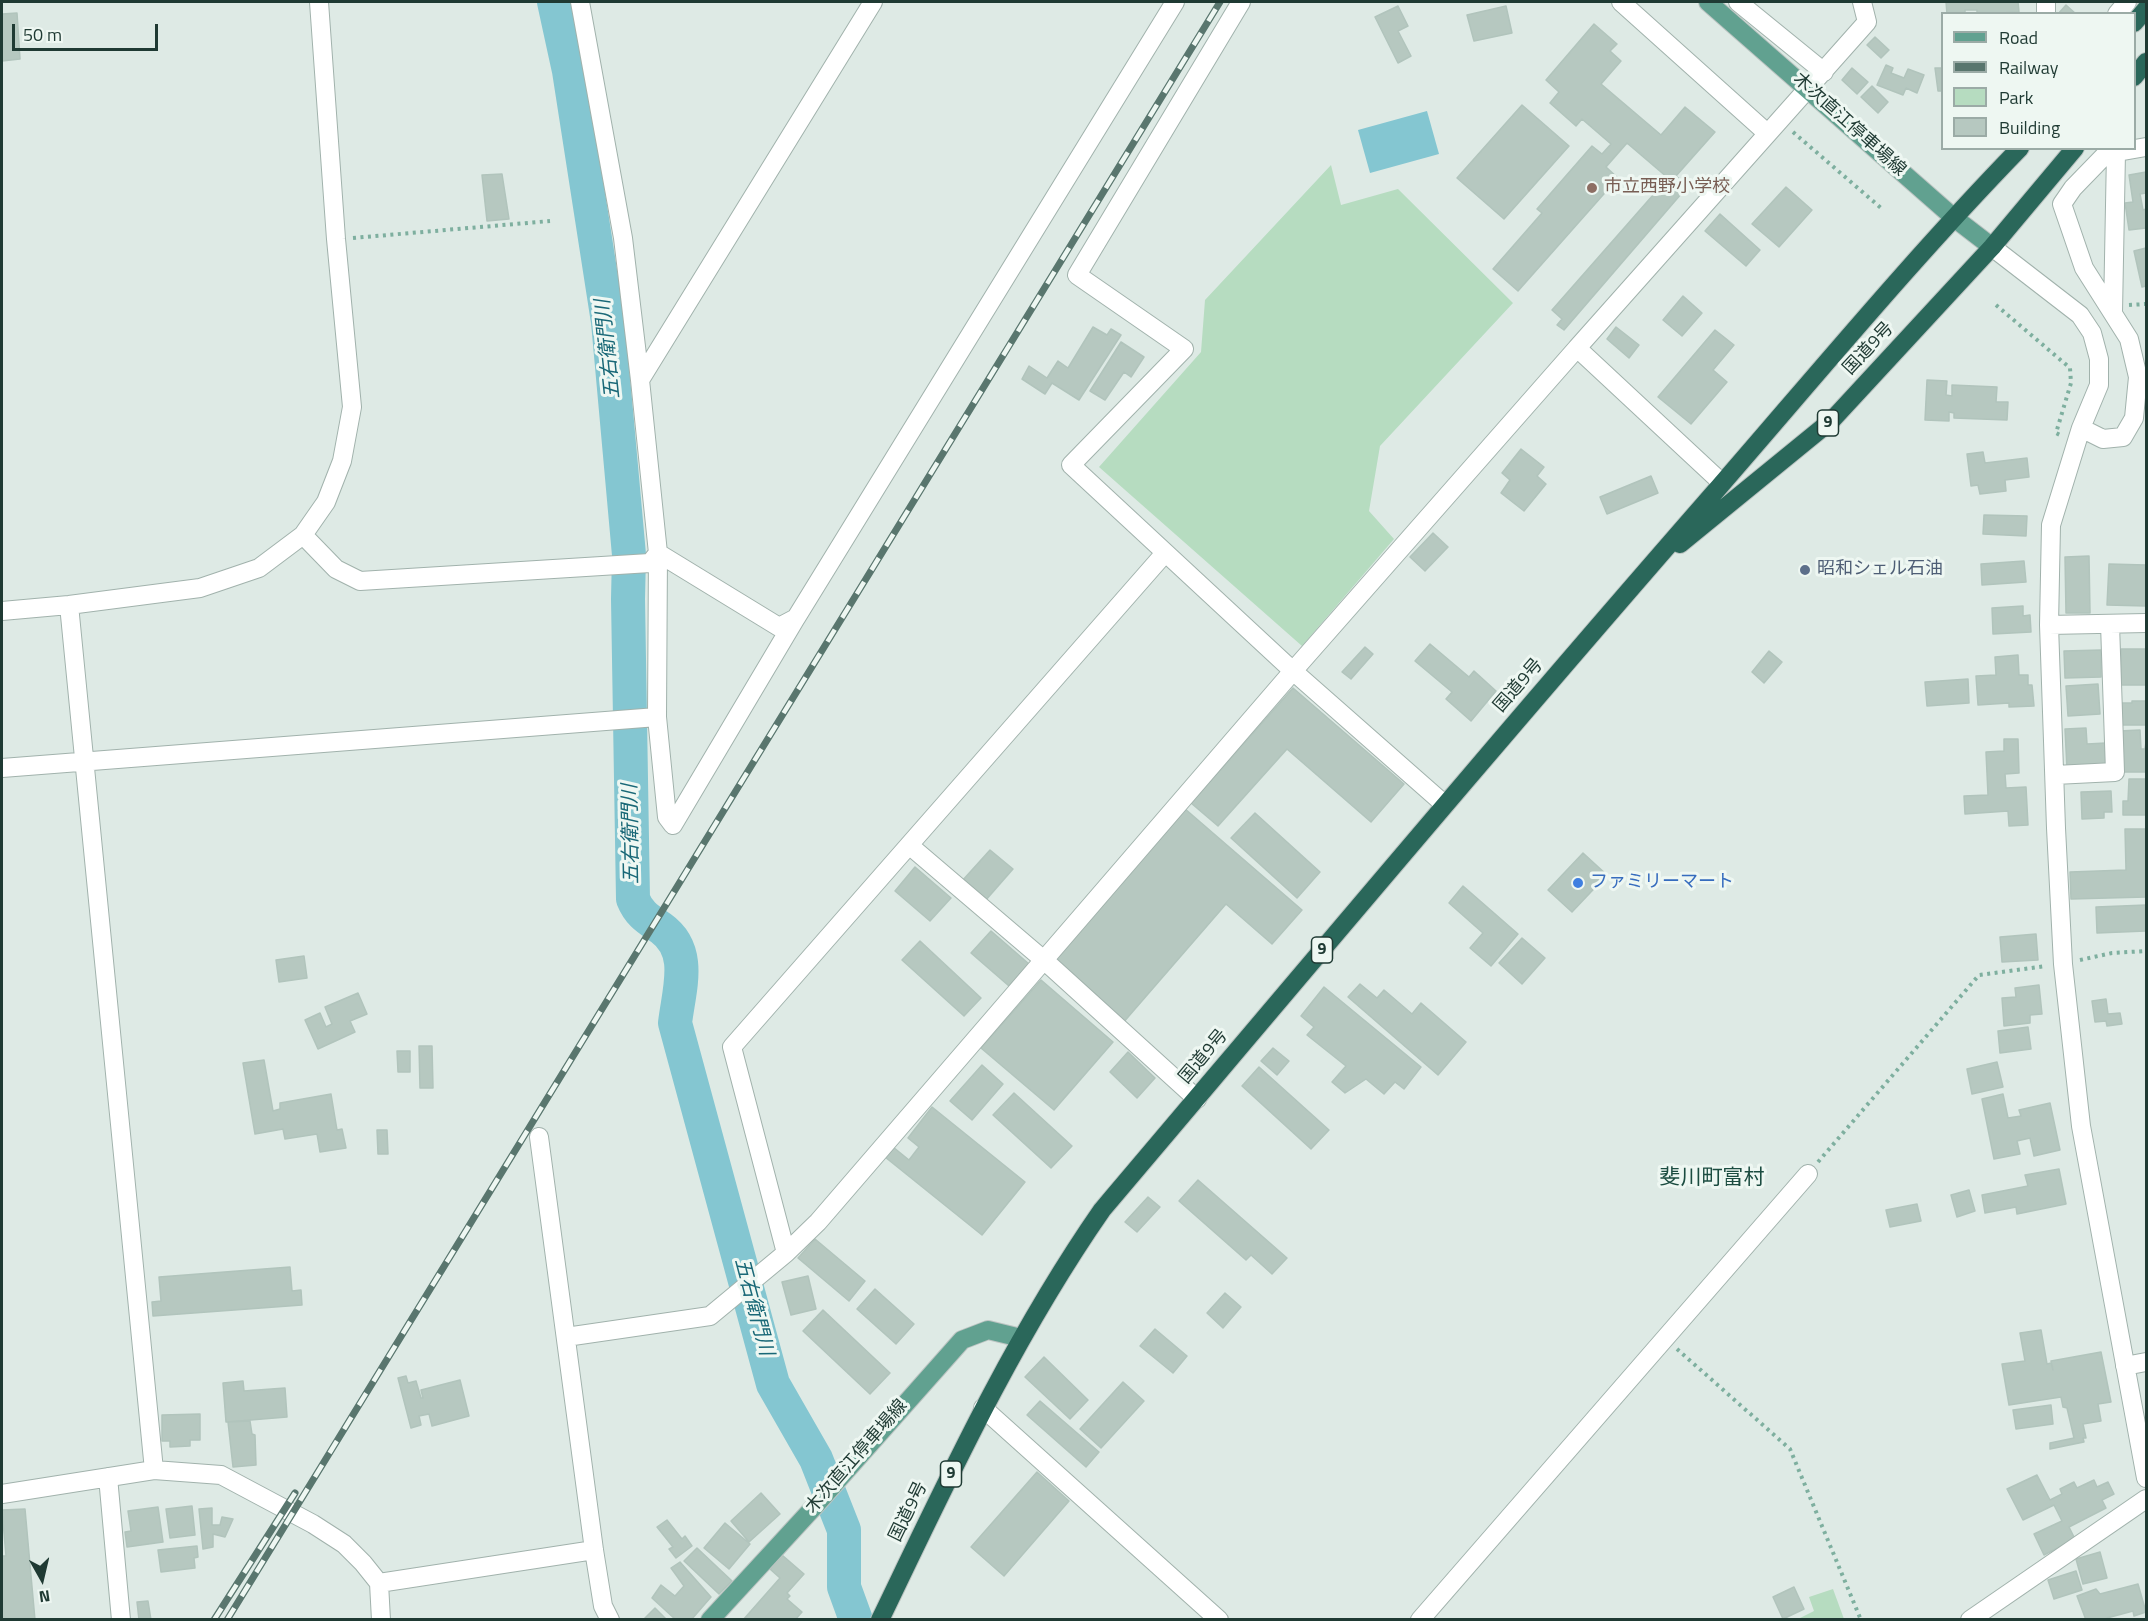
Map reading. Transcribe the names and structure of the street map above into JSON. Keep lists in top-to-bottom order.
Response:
{
  "streets": {
    "highway": ["国道9号", "9"],
    "main road": ["木次直江停車場線"]
  },
  "crossings": [
    ["木次直江停車場線", "国道9号"]
  ],
  "districts": ["斐川町富村"],
  "water": ["五右衛門川"],
  "places": ["市立西野小学校", "昭和シェル石油", "ファミリーマート"],
  "legend": [
    "Road",
    "Railway",
    "Park",
    "Building"
  ],
  "scale_bar": "50 m",
  "north": "bottom"
}
